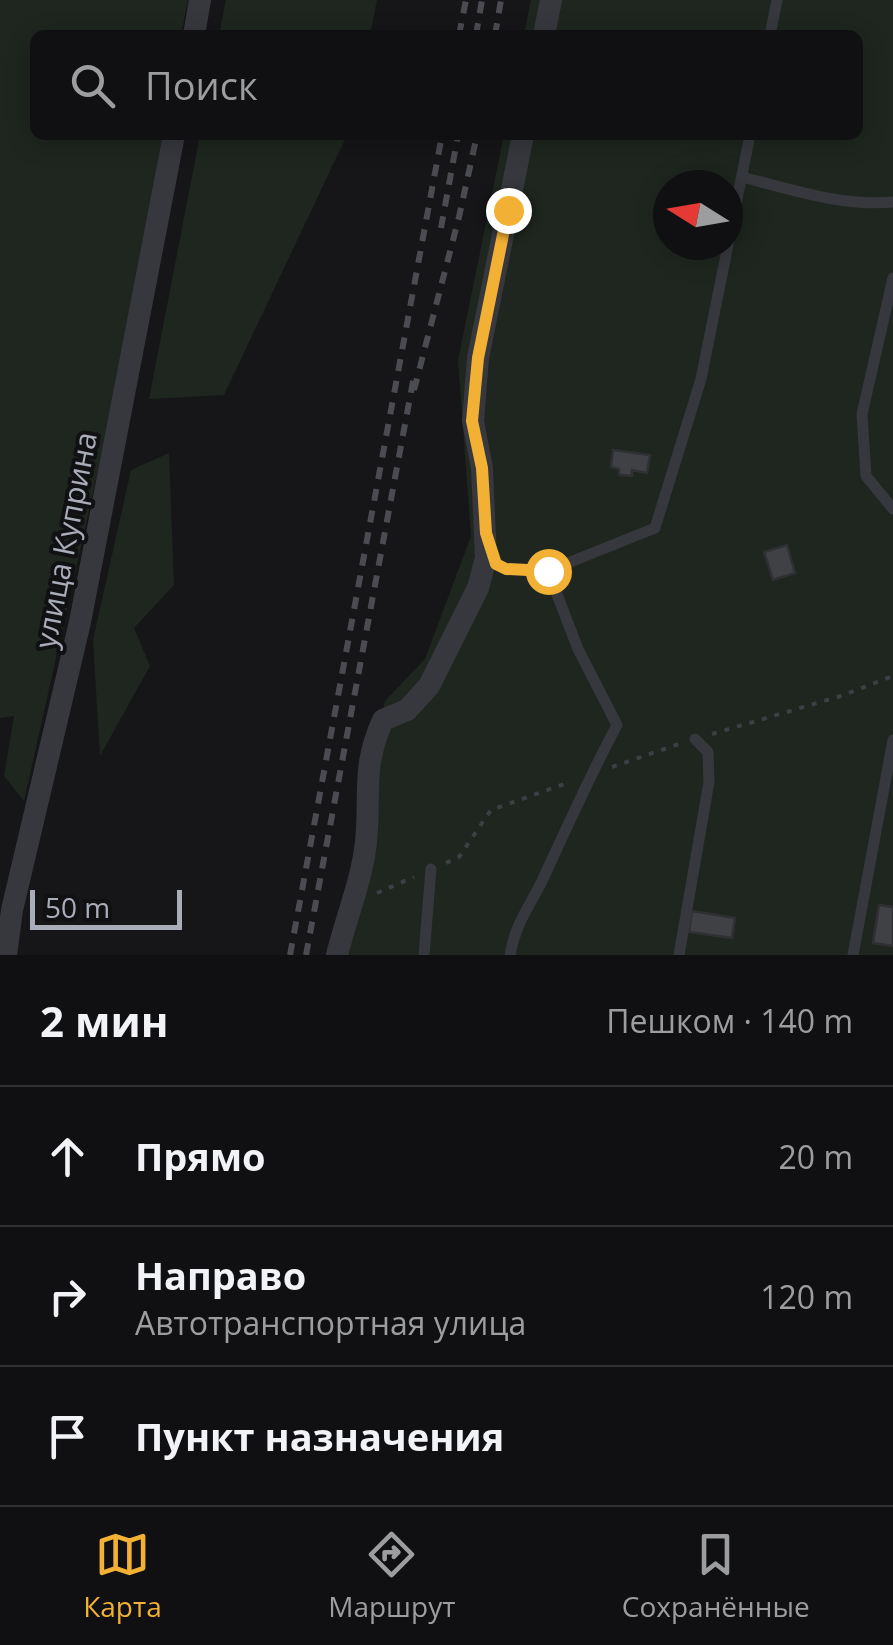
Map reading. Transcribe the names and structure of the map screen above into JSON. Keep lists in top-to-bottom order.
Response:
{
  "streets": {
    "street": ["улица Куприна"]
  },
  "scale_bar": "50 m",
  "north": "left",
  "page": {
    "search": "Поиск",
    "scale": "50 m",
    "heading": ["2 мин", "Пешком · 140 m"],
    "list": [
      ["Прямо", "20 m"],
      ["Направо", "Автотранспортная улица", "120 m"],
      "Пункт назначения"
    ],
    "nav": ["Карта", "Маршрут", "Сохранённые"]
  }
}
